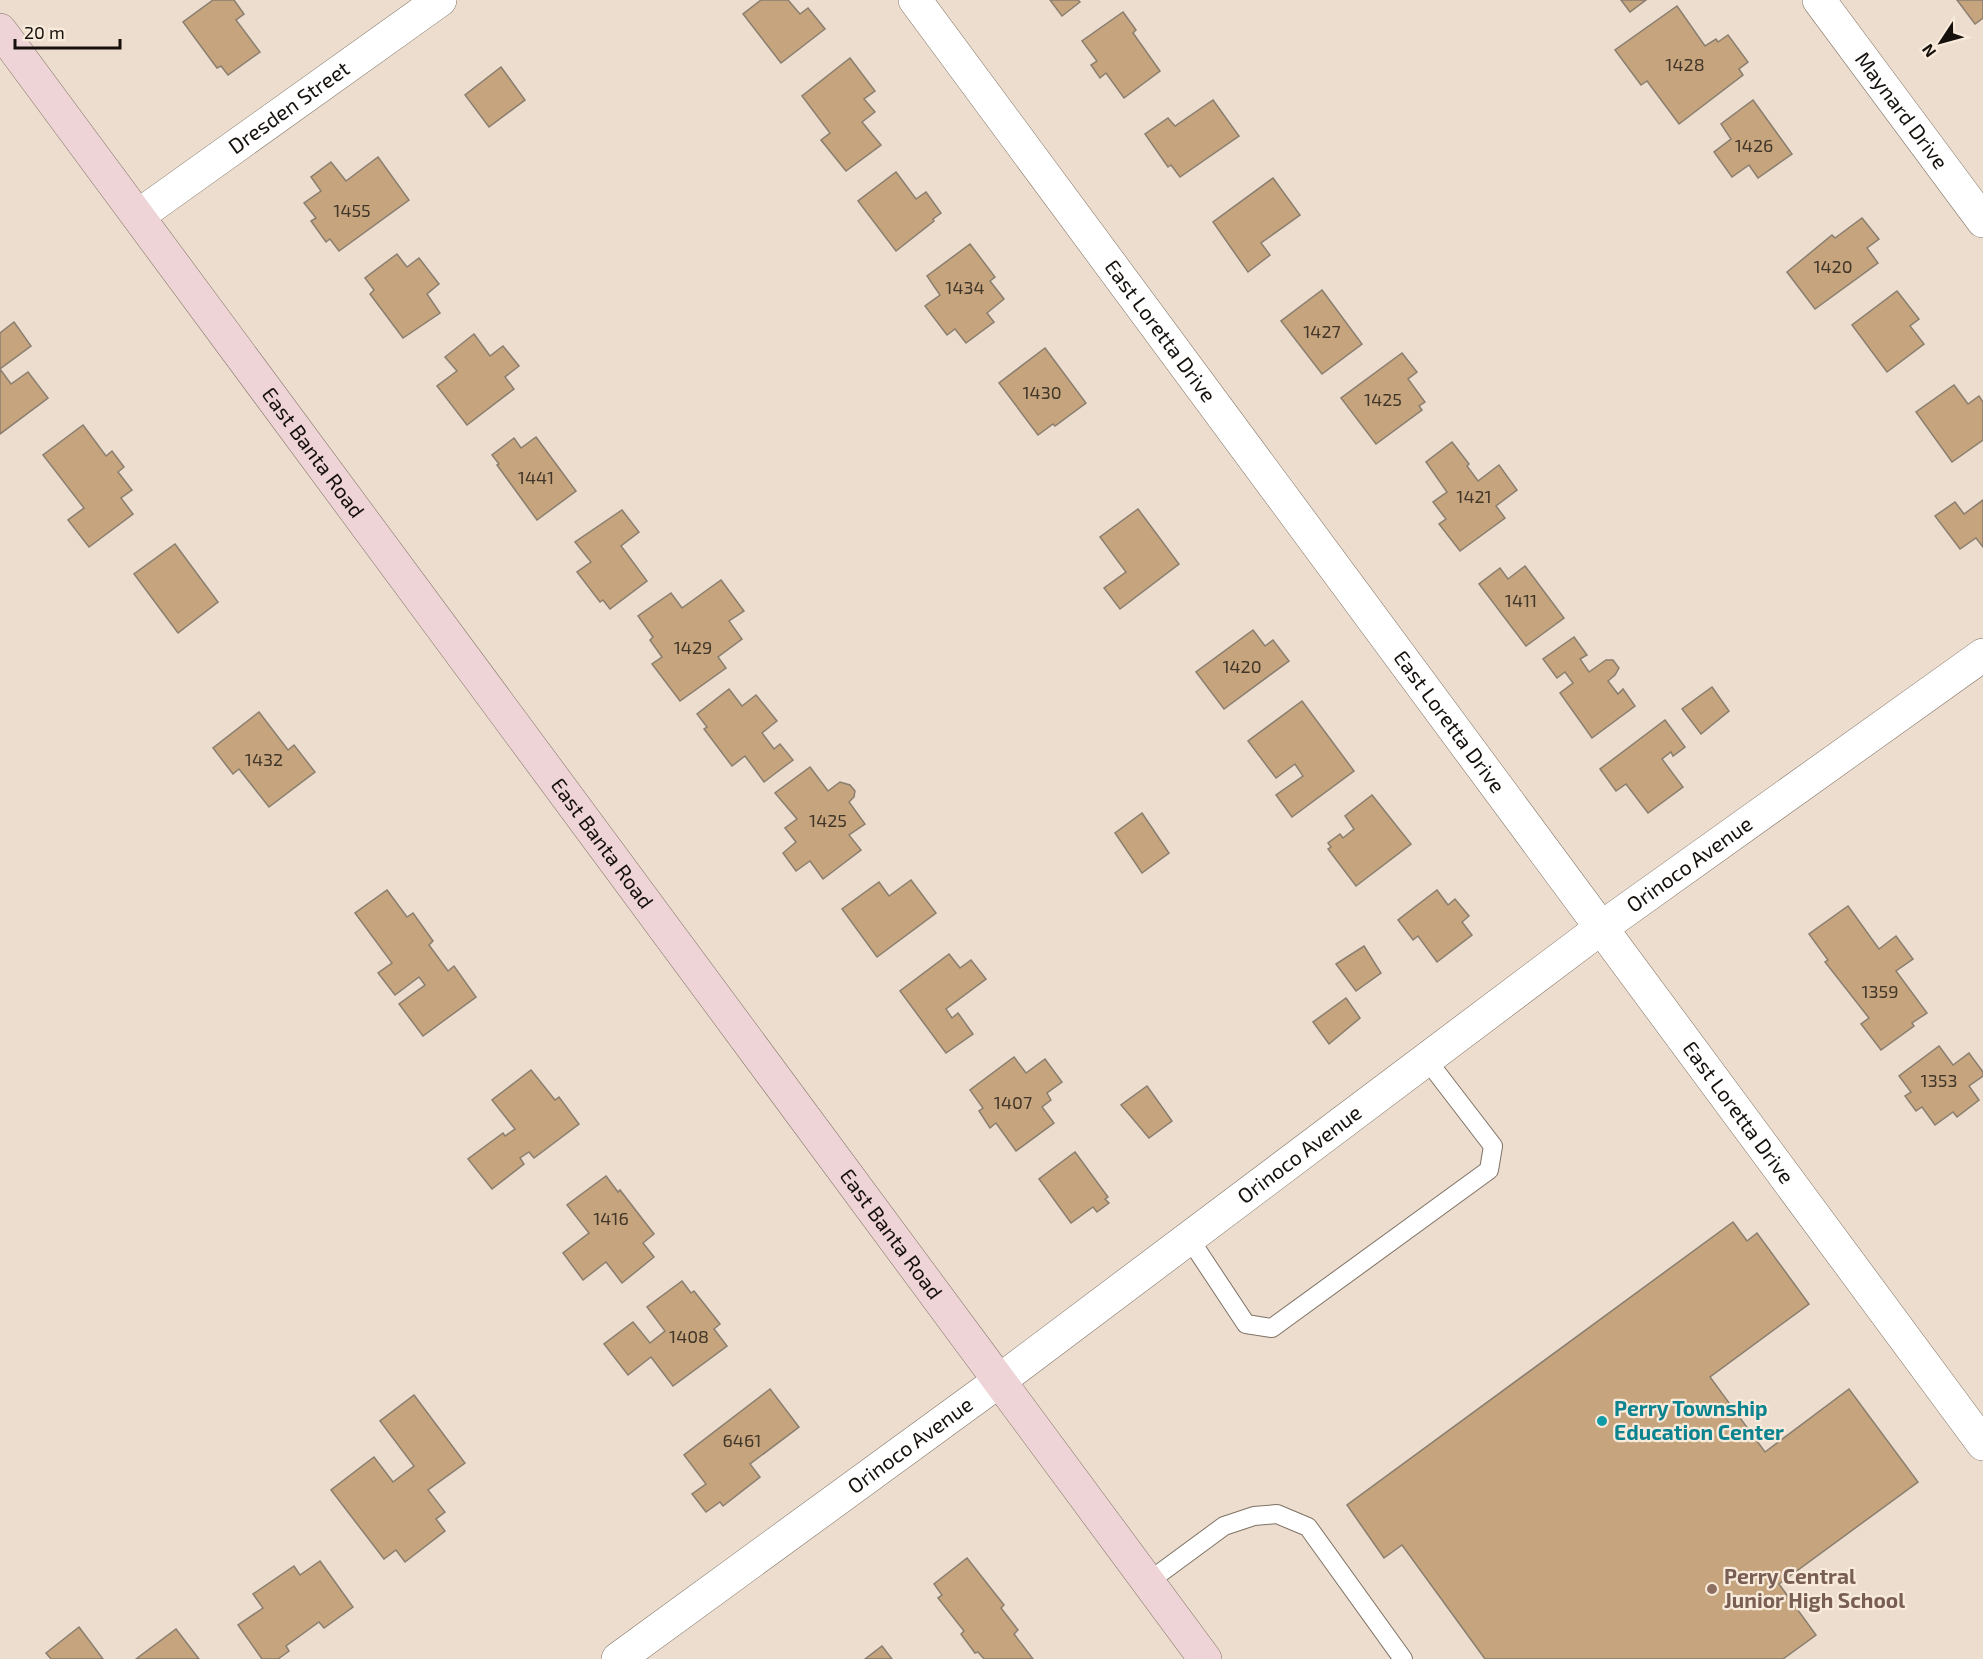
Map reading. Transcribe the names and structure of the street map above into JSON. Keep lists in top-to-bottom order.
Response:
{
  "streets": {
    "street": [
      "Dresden Street",
      "Maynard Drive",
      "East Loretta Drive",
      "East Banta Road",
      "Orinoco Avenue"
    ]
  },
  "crossings": [
    ["Dresden Street", "East Banta Road"],
    ["East Loretta Drive", "Orinoco Avenue"],
    ["East Banta Road", "Orinoco Avenue"]
  ],
  "places": ["Perry Township Education Center", "Perry Central Junior High School"],
  "house_numbers": [
    "1428",
    "1426",
    "1455",
    "1420",
    "1434",
    "1427",
    "1430",
    "1425",
    "1441",
    "1421",
    "1411",
    "1429",
    "1420",
    "1432",
    "1425",
    "1359",
    "1353",
    "1407",
    "1416",
    "1408",
    "6461"
  ],
  "scale_bar": "20 m",
  "north": "bottom left"
}
